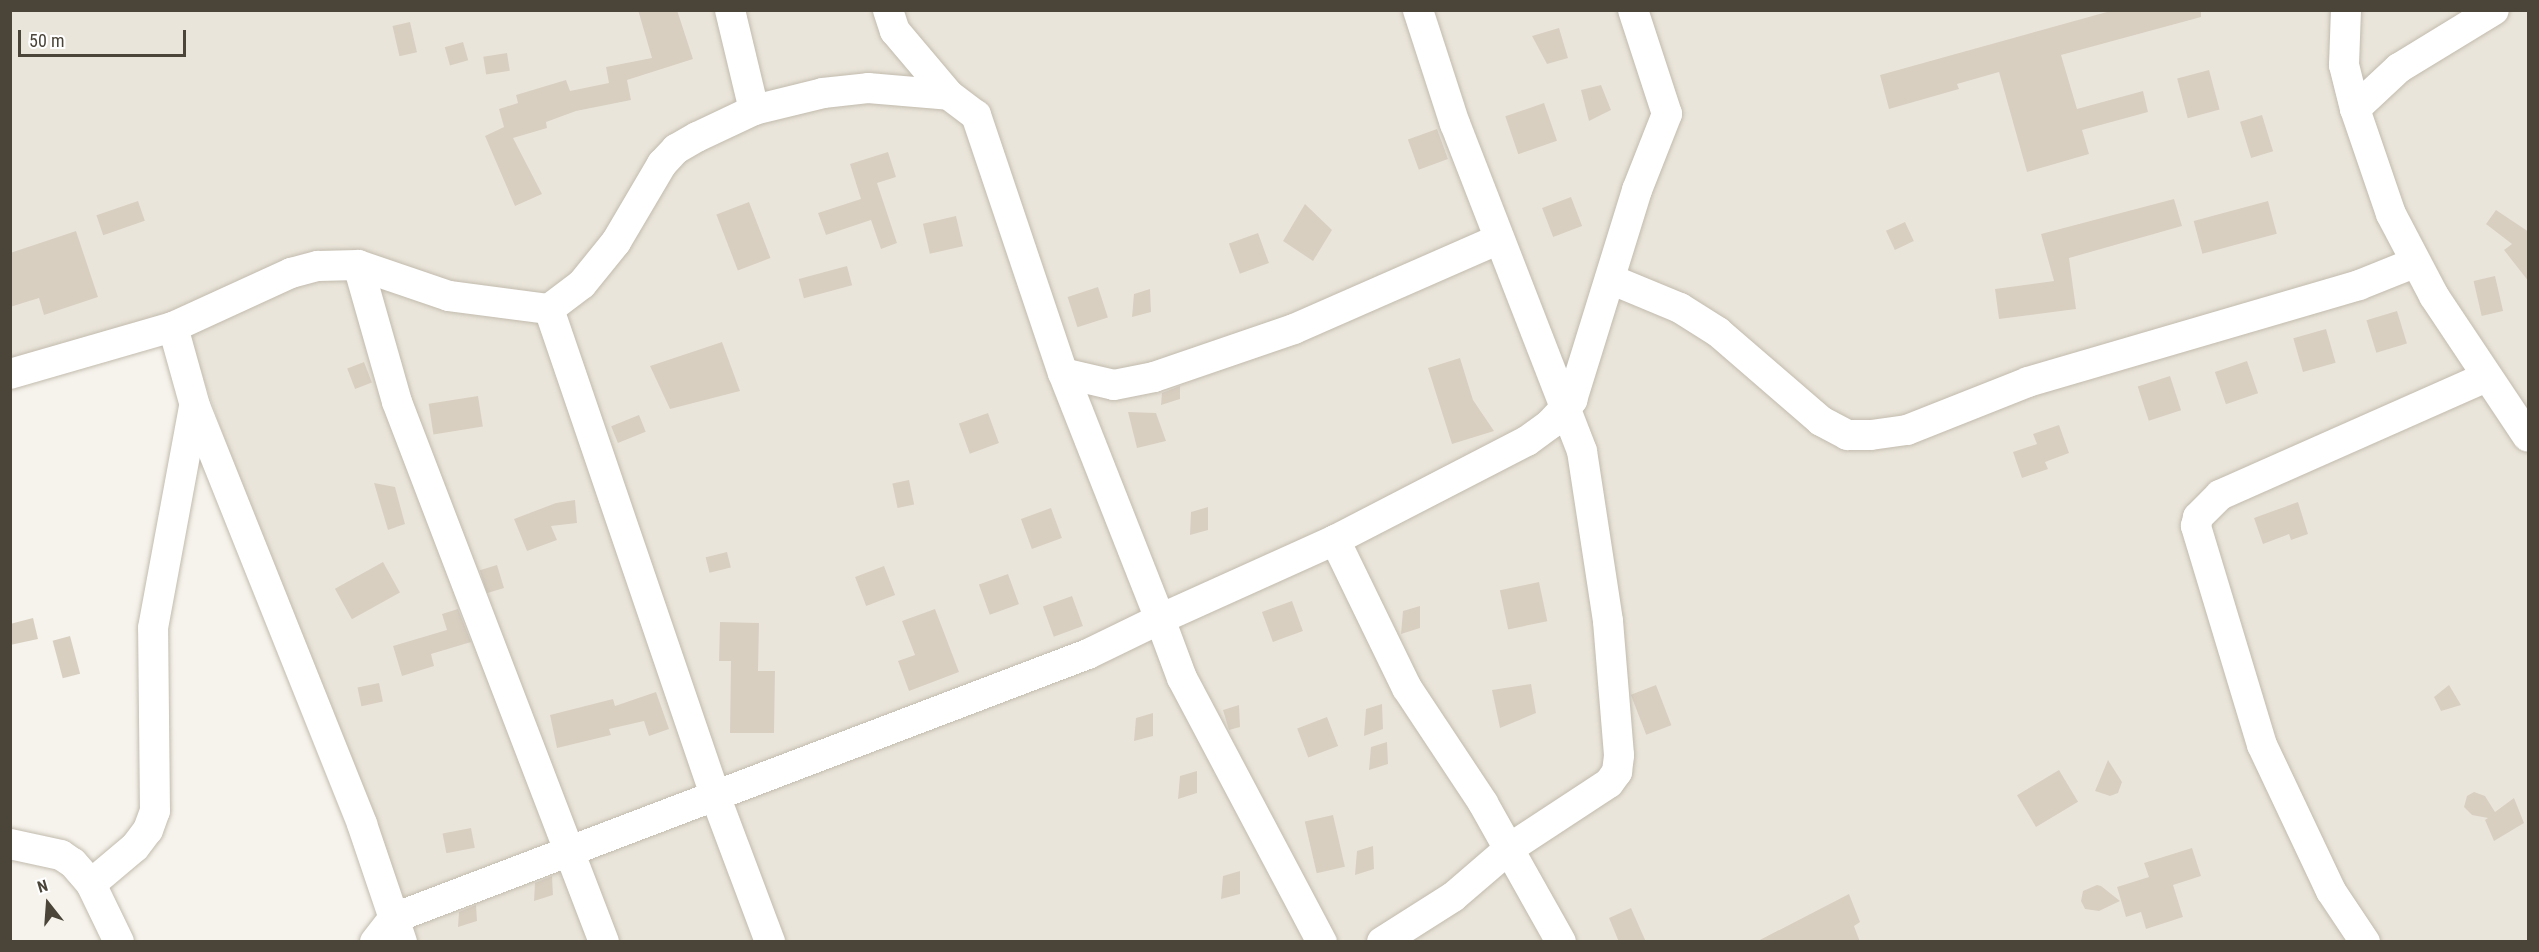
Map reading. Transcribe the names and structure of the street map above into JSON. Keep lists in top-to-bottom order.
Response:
{
  "scale_bar": "50 m",
  "north": "top"
}
